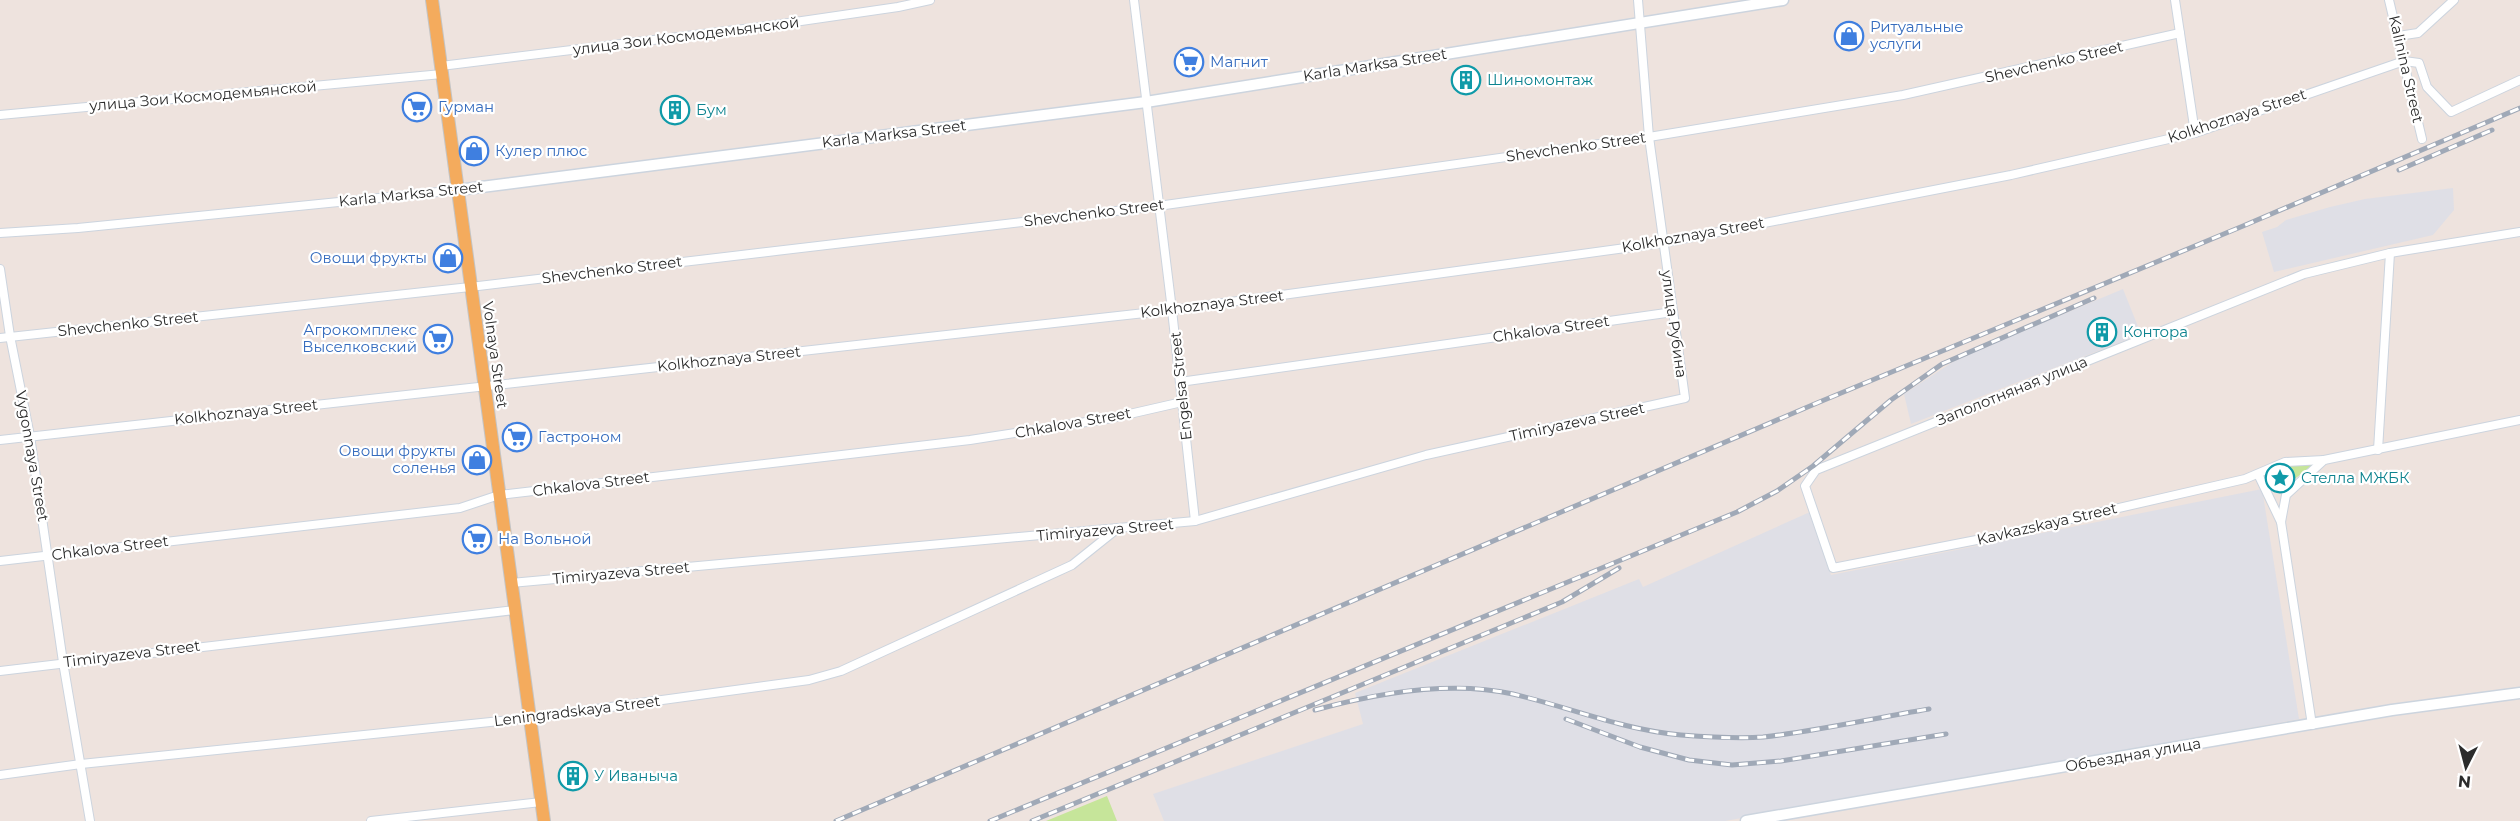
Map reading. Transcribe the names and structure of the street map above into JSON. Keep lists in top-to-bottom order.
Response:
{
  "streets": {
    "main road": ["Volnaya Street"],
    "street": [
      "улица Зои Космодемьянской",
      "Shevchenko Street",
      "Karla Marksa Street",
      "Kalinina Street",
      "Kolkhoznaya Street",
      "улица Рубина",
      "Chkalova Street",
      "Engelsa Street",
      "Заполотняная улица",
      "Timiryazeva Street",
      "Vygonnaya Street",
      "Kavkazskaya Street",
      "Leningradskaya Street",
      "Объездная улица"
    ]
  },
  "crossings": [
    ["улица Зои Космодемьянской", "Volnaya Street"],
    ["Shevchenko Street", "улица Рубина"],
    ["Shevchenko Street", "Volnaya Street"],
    ["Shevchenko Street", "Engelsa Street"],
    ["Shevchenko Street", "Vygonnaya Street"],
    ["Karla Marksa Street", "улица Рубина"],
    ["Karla Marksa Street", "Volnaya Street"],
    ["Karla Marksa Street", "Engelsa Street"],
    ["Kalinina Street", "Kolkhoznaya Street"],
    ["Kolkhoznaya Street", "улица Рубина"],
    ["Kolkhoznaya Street", "Volnaya Street"],
    ["Kolkhoznaya Street", "Engelsa Street"],
    ["Kolkhoznaya Street", "Vygonnaya Street"],
    ["улица Рубина", "Chkalova Street"],
    ["улица Рубина", "Timiryazeva Street"],
    ["Chkalova Street", "Volnaya Street"],
    ["Chkalova Street", "Engelsa Street"],
    ["Chkalova Street", "Vygonnaya Street"],
    ["Volnaya Street", "Timiryazeva Street"],
    ["Volnaya Street", "Leningradskaya Street"],
    ["Engelsa Street", "Timiryazeva Street"],
    ["Заполотняная улица", "Kavkazskaya Street"],
    ["Timiryazeva Street", "Vygonnaya Street"],
    ["Timiryazeva Street", "Leningradskaya Street"],
    ["Vygonnaya Street", "Leningradskaya Street"]
  ],
  "places": {
    "shop": [
      "Ритуальные услуги",
      "Кулер плюс",
      "Овощи фрукты",
      "Овощи фрукты соленья"
    ],
    "supermarket": [
      "Магнит",
      "Гурман",
      "Агрокомплекс Выселковский",
      "Гастроном",
      "На Вольной"
    ],
    "building": [
      "Шиномонтаж",
      "Бум",
      "Контора",
      "У Иваныча"
    ],
    "place": ["Стелла МЖБК"]
  },
  "north": "bottom"
}
